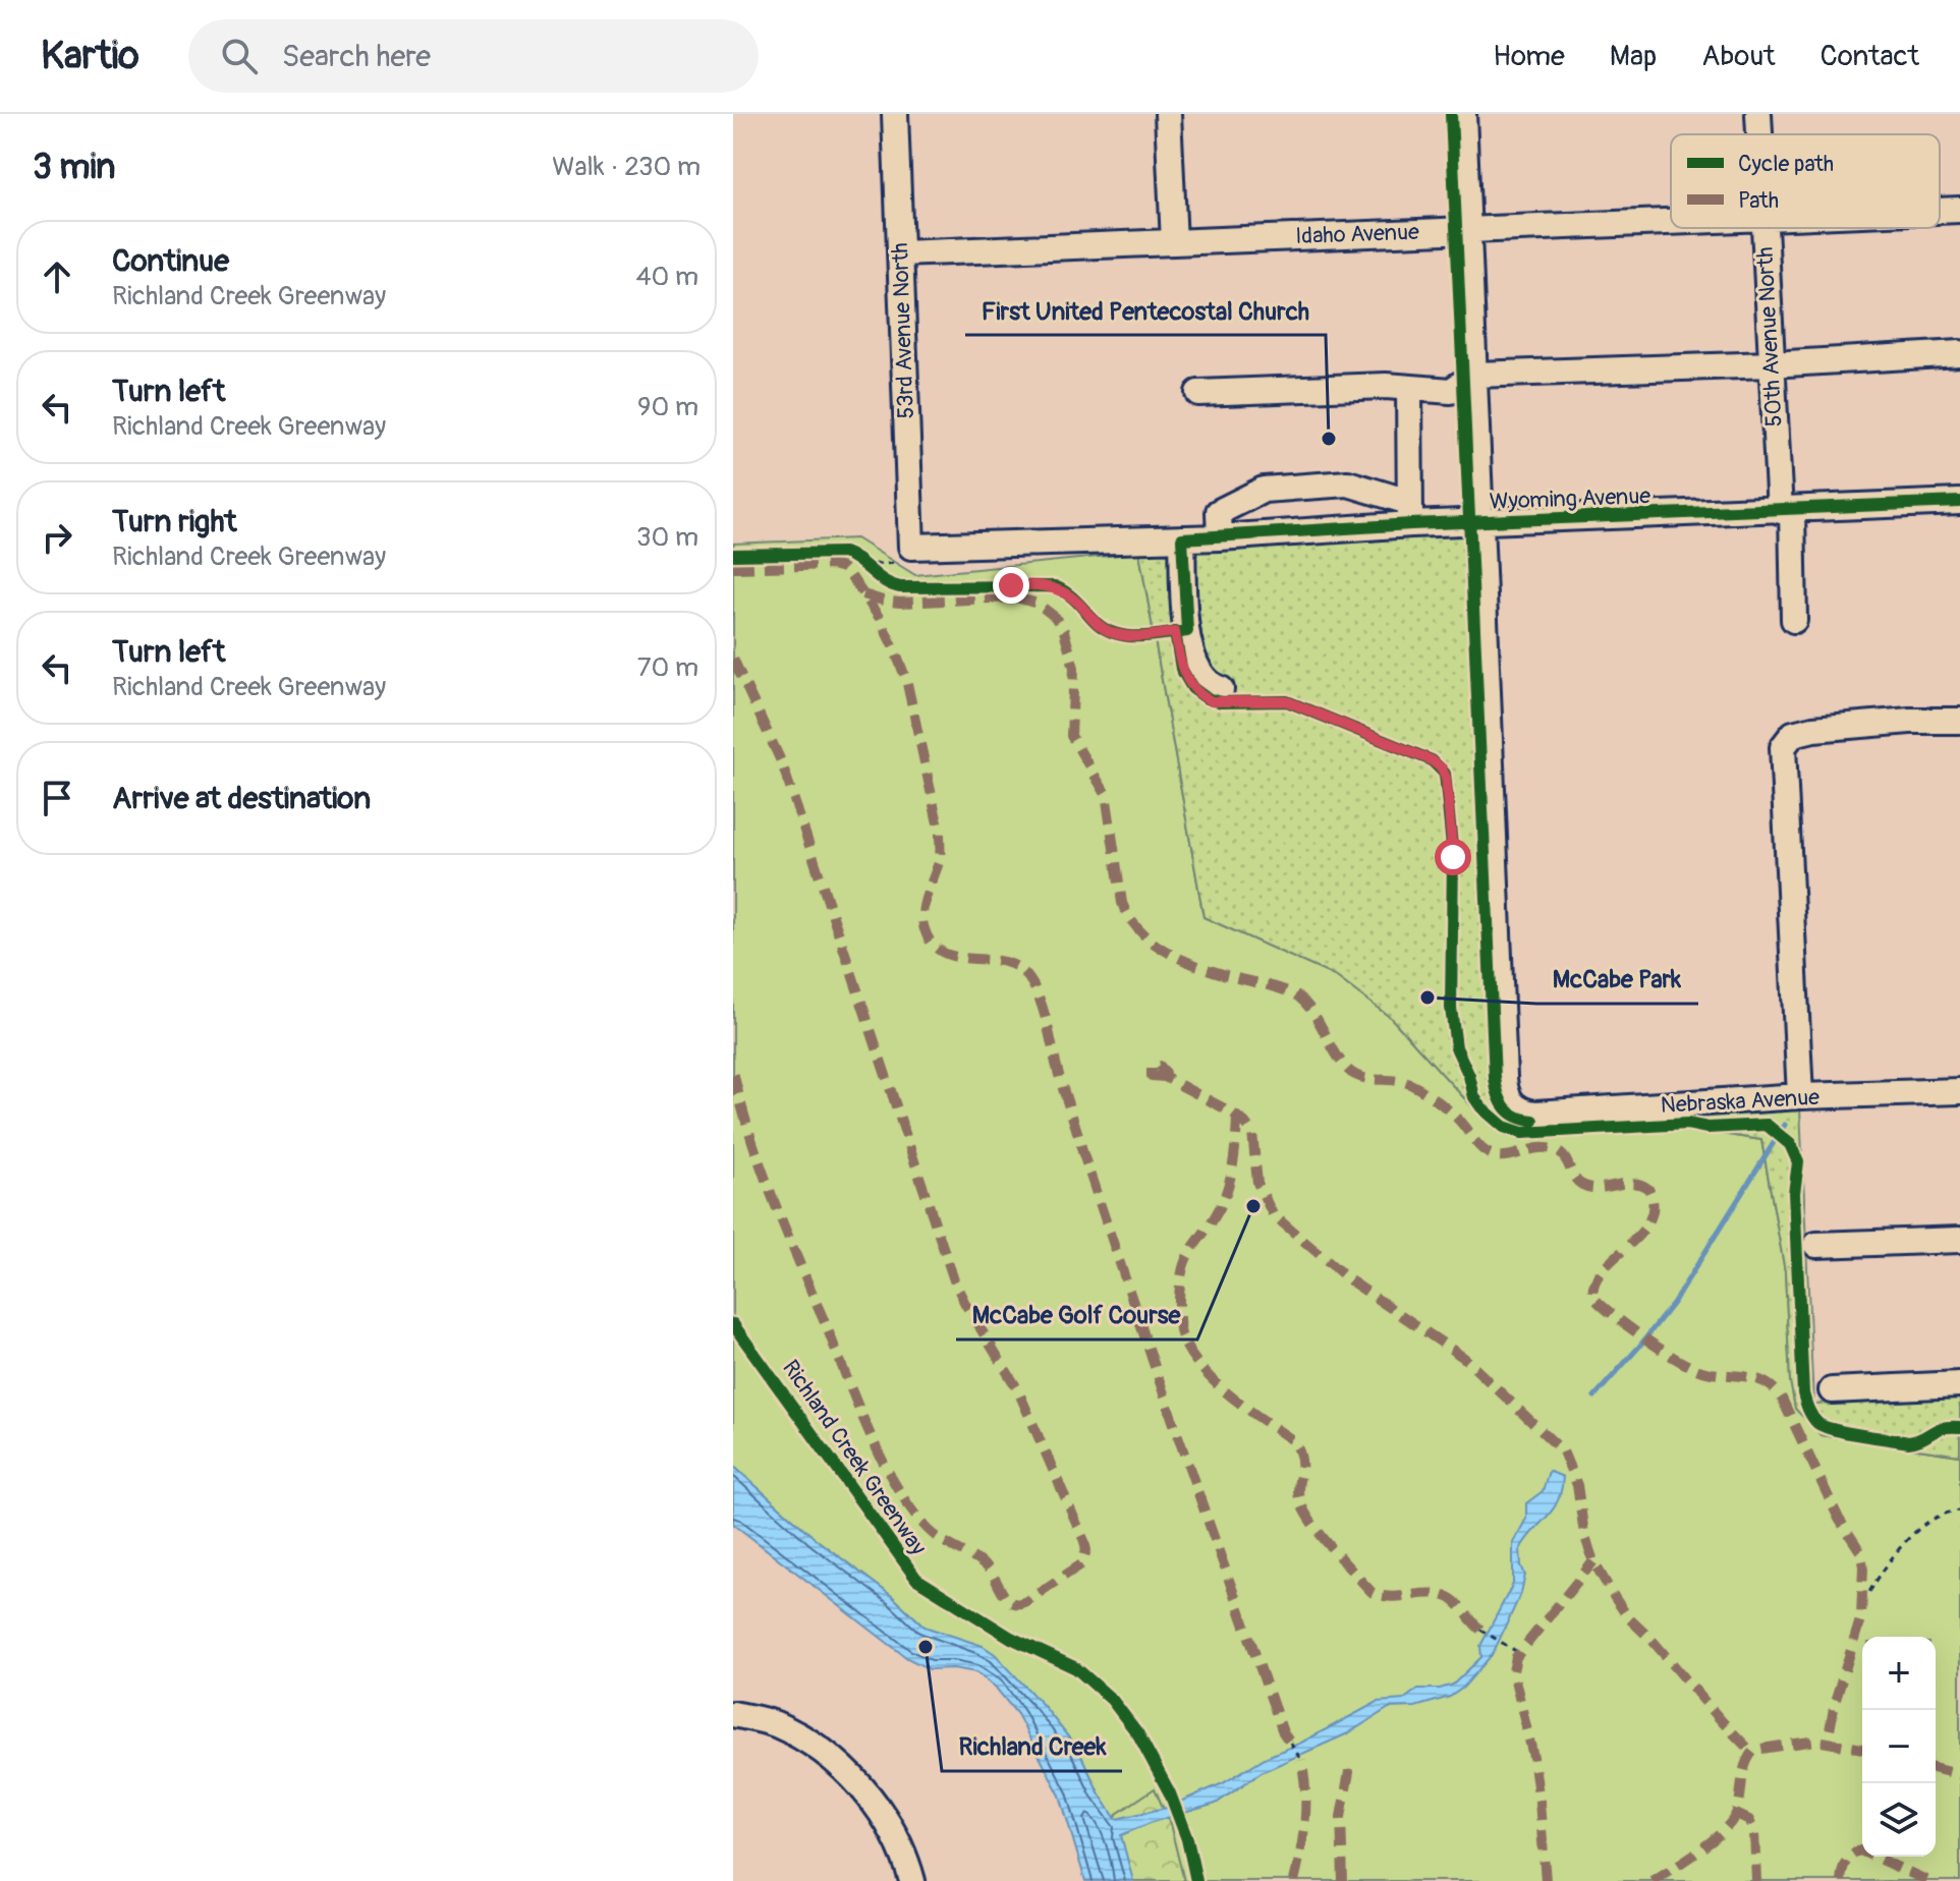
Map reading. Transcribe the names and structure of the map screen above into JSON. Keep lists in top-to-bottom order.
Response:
{
  "streets": {
    "street": [
      "Idaho Avenue",
      "53rd Avenue North",
      "50th Avenue North",
      "Wyoming Avenue",
      "Nebraska Avenue"
    ],
    "cycle path": ["Richland Creek Greenway"]
  },
  "crossings": [
    ["Idaho Avenue", "53rd Avenue North"],
    ["53rd Avenue North", "Wyoming Avenue"],
    ["50th Avenue North", "Wyoming Avenue"],
    ["Wyoming Avenue", "Nebraska Avenue"]
  ],
  "places": [
    "First United Pentecostal Church",
    "McCabe Park",
    "McCabe Golf Course",
    "Richland Creek"
  ],
  "legend": ["Cycle path", "Path"],
  "page": {
    "header": "Kartio",
    "search": "Search here",
    "nav": [
      "Home",
      "Map",
      "About",
      "Contact"
    ],
    "heading": ["3 min", "Walk · 230 m"],
    "list": [
      ["Continue", "Richland Creek Greenway", "40 m"],
      ["Turn left", "Richland Creek Greenway", "90 m"],
      ["Turn right", "Richland Creek Greenway", "30 m"],
      ["Turn left", "Richland Creek Greenway", "70 m"],
      "Arrive at destination"
    ],
    "map_buttons": ["+", "−"]
  }
}
